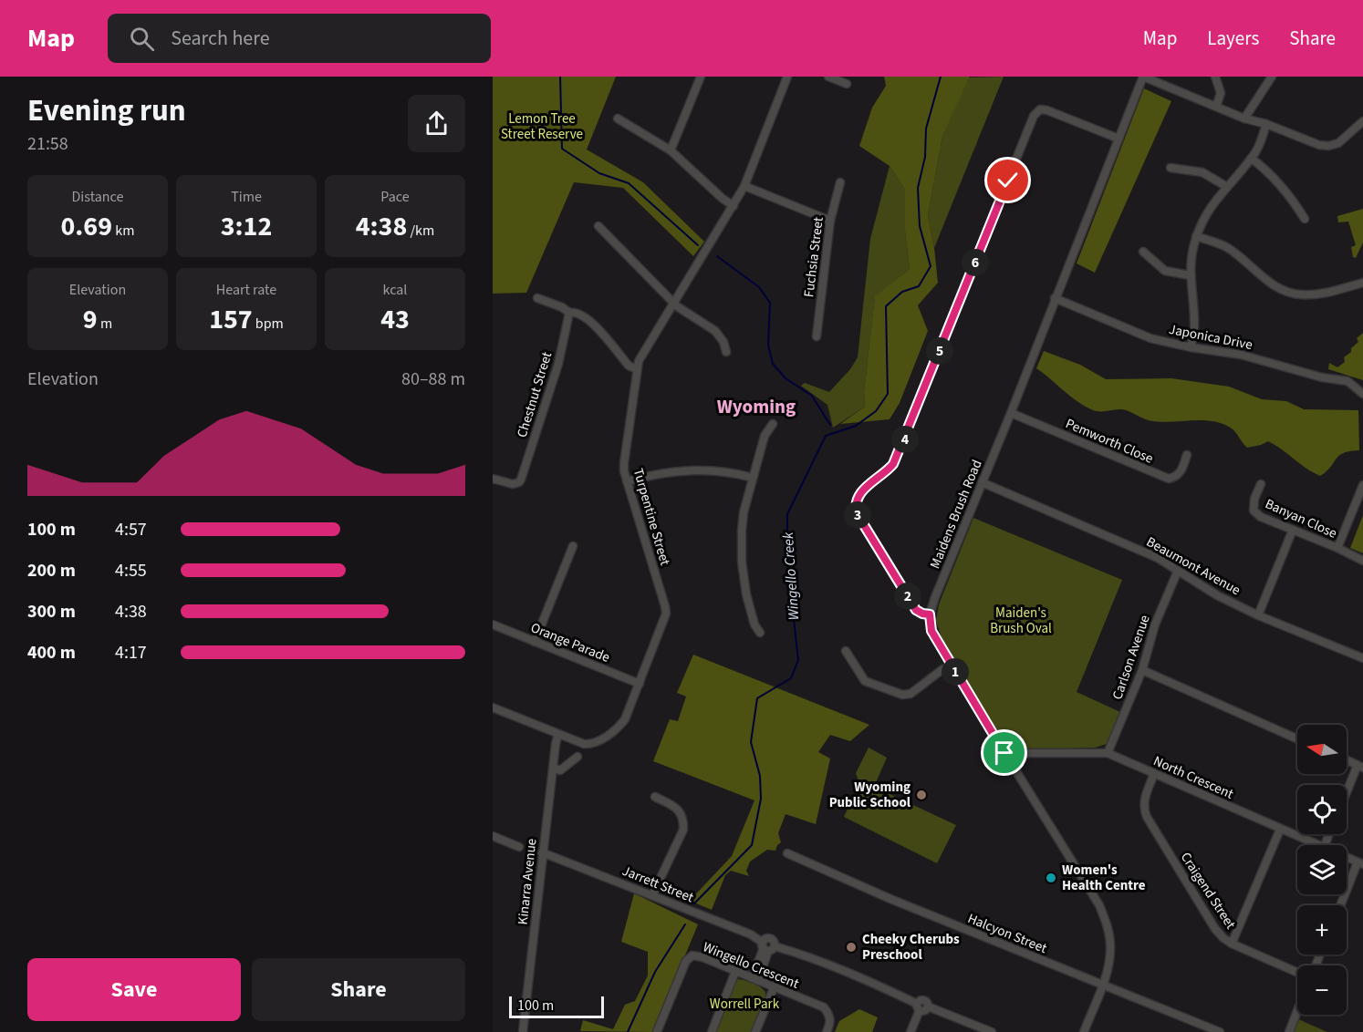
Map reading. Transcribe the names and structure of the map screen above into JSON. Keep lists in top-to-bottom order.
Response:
{
  "streets": {
    "street": [
      "Fuchsia Street",
      "Japonica Drive",
      "Chestnut Street",
      "Pemworth Close",
      "Maidens Brush Road",
      "Turpentine Street",
      "Banyan Close",
      "Beaumont Avenue",
      "Orange Parade",
      "Carlson Avenue",
      "North Crescent",
      "Kinarra Avenue",
      "Jarrett Street",
      "Craigend Street",
      "Halcyon Street",
      "Wingello Crescent"
    ]
  },
  "crossings": [
    ["Japonica Drive", "Maidens Brush Road"],
    ["Pemworth Close", "Maidens Brush Road"],
    ["Maidens Brush Road", "Beaumont Avenue"],
    ["Turpentine Street", "Orange Parade"],
    ["Turpentine Street", "Kinarra Avenue"],
    ["Beaumont Avenue", "Carlson Avenue"],
    ["Carlson Avenue", "North Crescent"],
    ["North Crescent", "Craigend Street"],
    ["Kinarra Avenue", "Jarrett Street"]
  ],
  "districts": ["Wyoming"],
  "water": ["Wingello Creek"],
  "parks": ["Lemon Tree Street Reserve", "Maiden's Brush Oval", "Worrell Park"],
  "places": ["Wyoming Public School", "Women's Health Centre", "Cheeky Cherubs Preschool"],
  "scale_bar": "100 m",
  "north": "left",
  "page": {
    "header": "Map",
    "search": "Search here",
    "nav": ["Map", "Layers", "Share"],
    "heading": ["Evening run", "21:58"],
    "stats": [
      ["Distance", "0.69 km"],
      ["Time", "3:12"],
      ["Pace", "4:38 /km"],
      ["Elevation", "9 m"],
      ["Heart rate", "157 bpm"],
      ["kcal", "43"]
    ],
    "pins": [
      "6",
      "5",
      "4",
      "3",
      "2",
      "1"
    ],
    "chart": ["Elevation", "80–88 m"],
    "list": [
      {
        "name": "100 m",
        "note": "4:57"
      },
      {
        "name": "200 m",
        "note": "4:55"
      },
      {
        "name": "300 m",
        "note": "4:38"
      },
      {
        "name": "400 m",
        "note": "4:17"
      }
    ],
    "map_buttons": ["+", "−"],
    "buttons": ["Save", "Share"],
    "scale": "100 m"
  }
}
